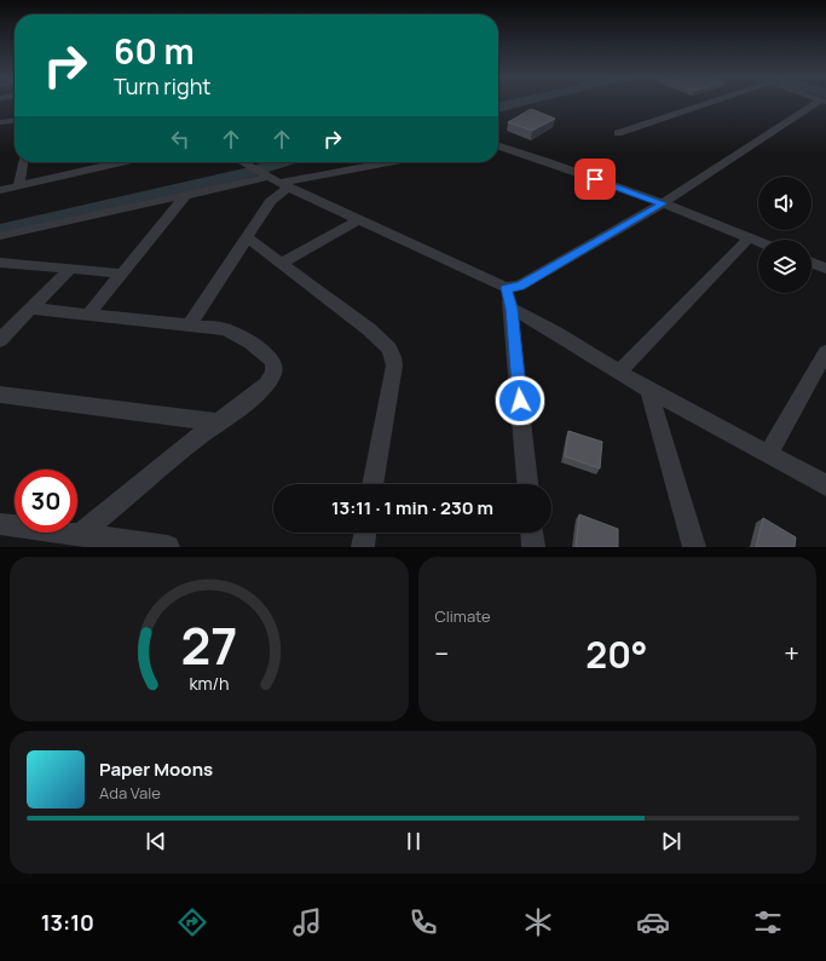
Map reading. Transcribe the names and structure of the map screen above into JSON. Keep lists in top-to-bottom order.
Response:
{
  "page": {
    "turn": ["60 m", "Turn right"],
    "limit": "30",
    "trip": "13:11 · 1 min · 230 m",
    "tile": "Climate",
    "heat": ["−", "20°", "+"],
    "song": ["Paper Moons", "Ada Vale"],
    "tabs": "13:10",
    "gauge": ["27", "km/h"]
  }
}
